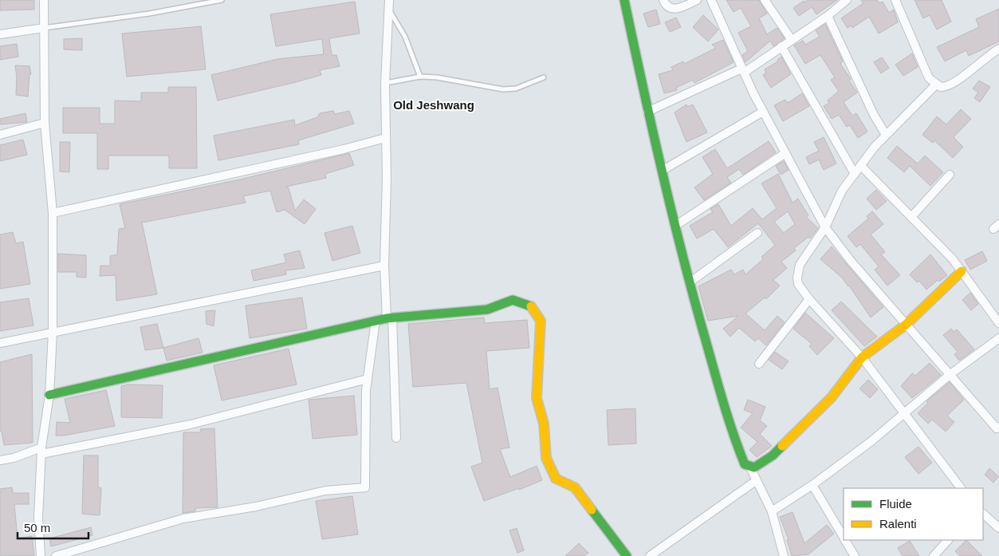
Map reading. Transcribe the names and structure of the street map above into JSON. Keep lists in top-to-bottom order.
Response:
{
  "districts": ["Old Jeshwang"],
  "legend": ["Fluide", "Ralenti"],
  "scale_bar": "50 m"
}
